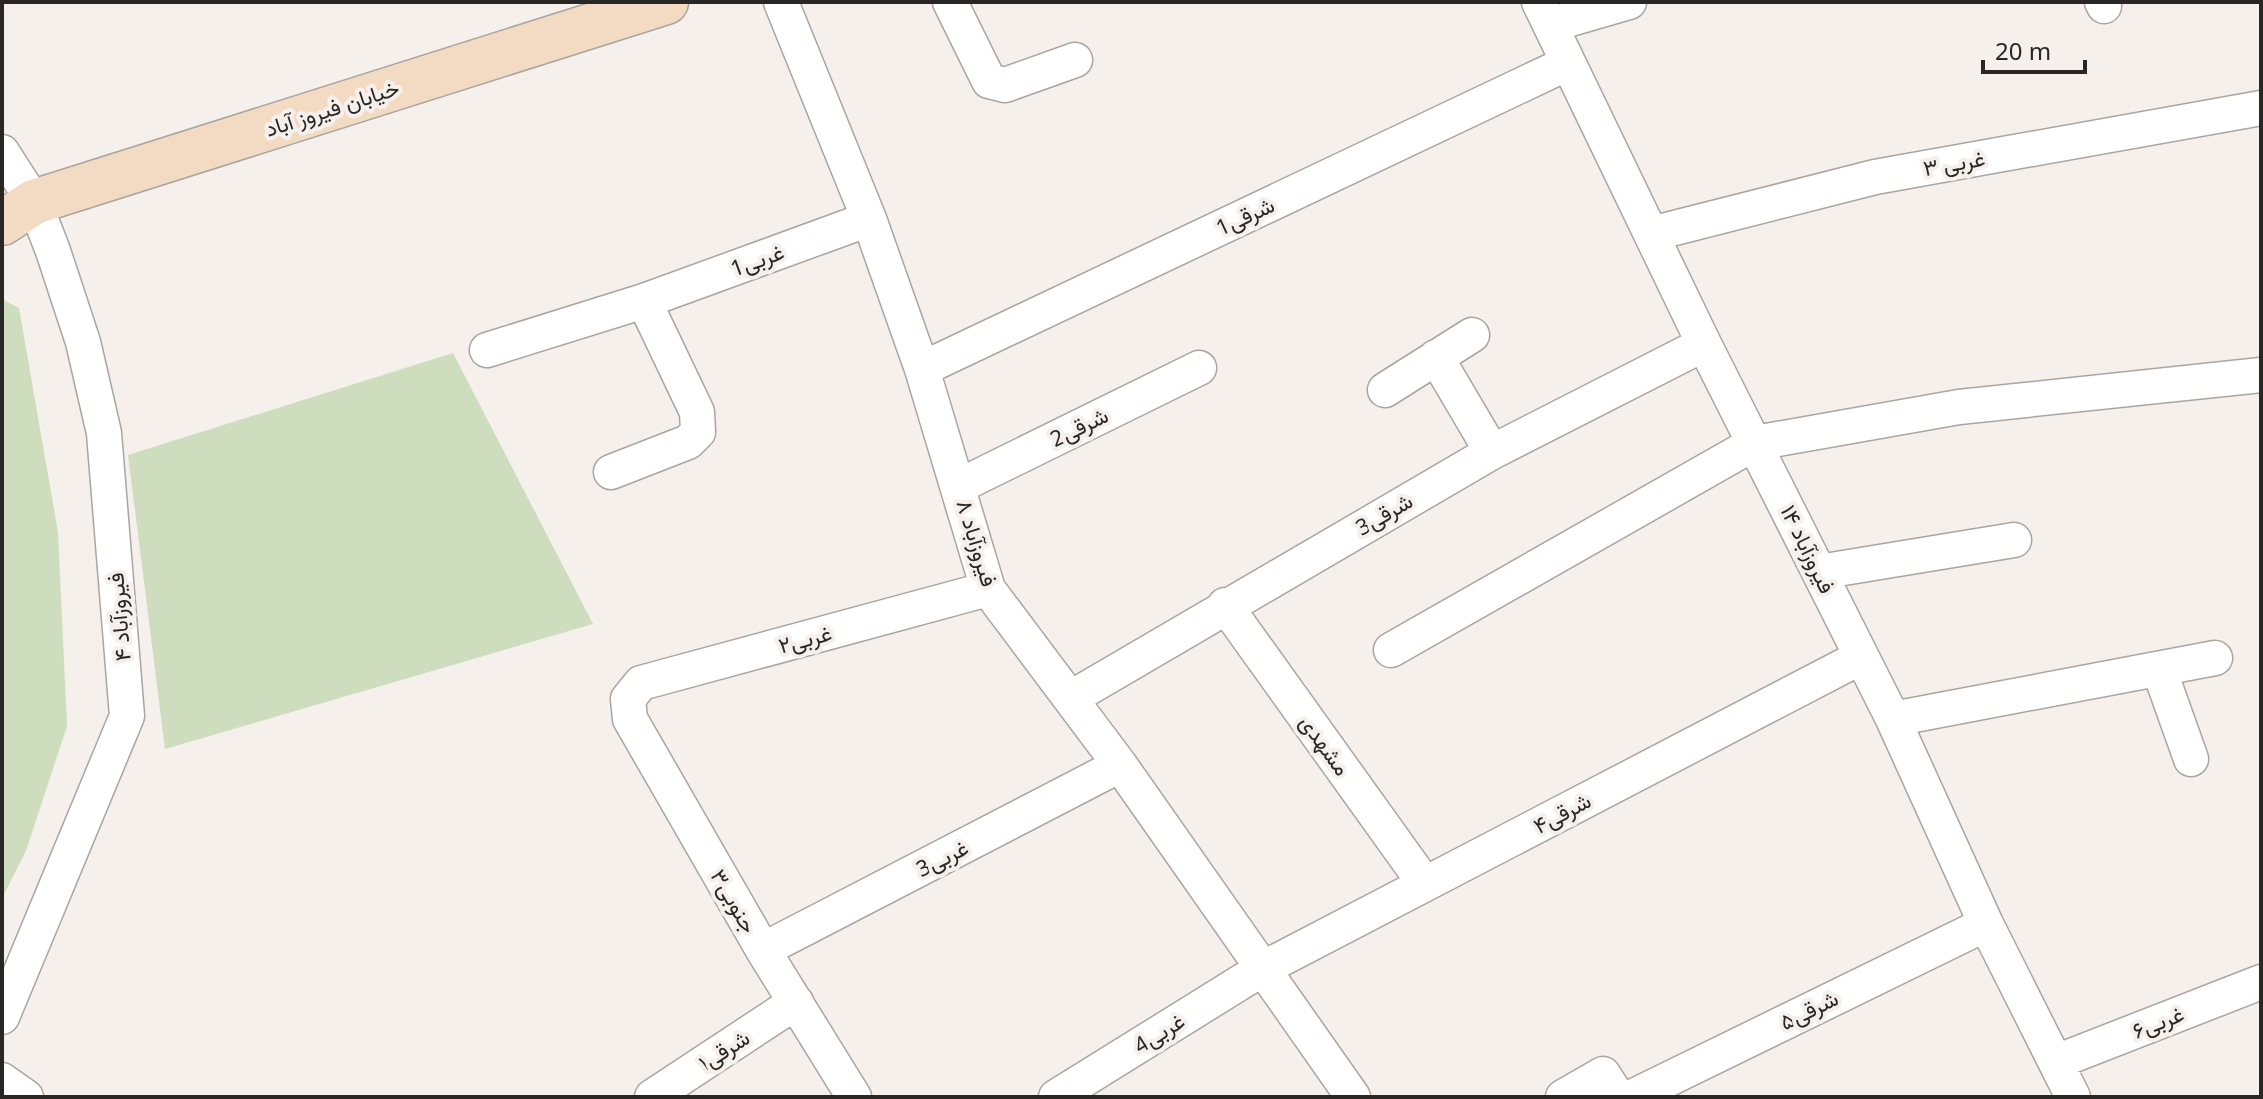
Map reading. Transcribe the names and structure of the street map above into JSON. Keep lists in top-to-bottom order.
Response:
{
  "streets": {
    "main road": ["خیابان فیروز آباد"],
    "street": [
      "غربی ۳",
      "شرقی1",
      "غربی1",
      "شرقی2",
      "شرقی3",
      "فیروزآباد ۸",
      "فیروزآباد ۱۴",
      "فیروزآباد ۴",
      "غربی۲",
      "مشهدی",
      "شرقی۴",
      "غربی3",
      "جنوبی۳",
      "شرقی۵",
      "غربی۶",
      "غربی4",
      "شرقی۱"
    ]
  },
  "crossings": [
    ["خیابان فیروز آباد", "فیروزآباد ۴"],
    ["غربی ۳", "فیروزآباد ۱۴"],
    ["شرقی1", "فیروزآباد ۸"],
    ["شرقی1", "فیروزآباد ۱۴"],
    ["غربی1", "فیروزآباد ۸"],
    ["شرقی2", "فیروزآباد ۸"],
    ["شرقی3", "فیروزآباد ۸"],
    ["شرقی3", "فیروزآباد ۱۴"],
    ["شرقی3", "مشهدی"],
    ["فیروزآباد ۸", "غربی۲"],
    ["فیروزآباد ۸", "شرقی۴"],
    ["فیروزآباد ۸", "غربی3"],
    ["فیروزآباد ۸", "غربی4"],
    ["فیروزآباد ۱۴", "شرقی۴"],
    ["فیروزآباد ۱۴", "شرقی۵"],
    ["فیروزآباد ۱۴", "غربی۶"],
    ["غربی۲", "جنوبی۳"],
    ["مشهدی", "شرقی۴"],
    ["شرقی۴", "غربی4"],
    ["غربی3", "جنوبی۳"],
    ["جنوبی۳", "شرقی۱"]
  ],
  "scale_bar": "20 m"
}
